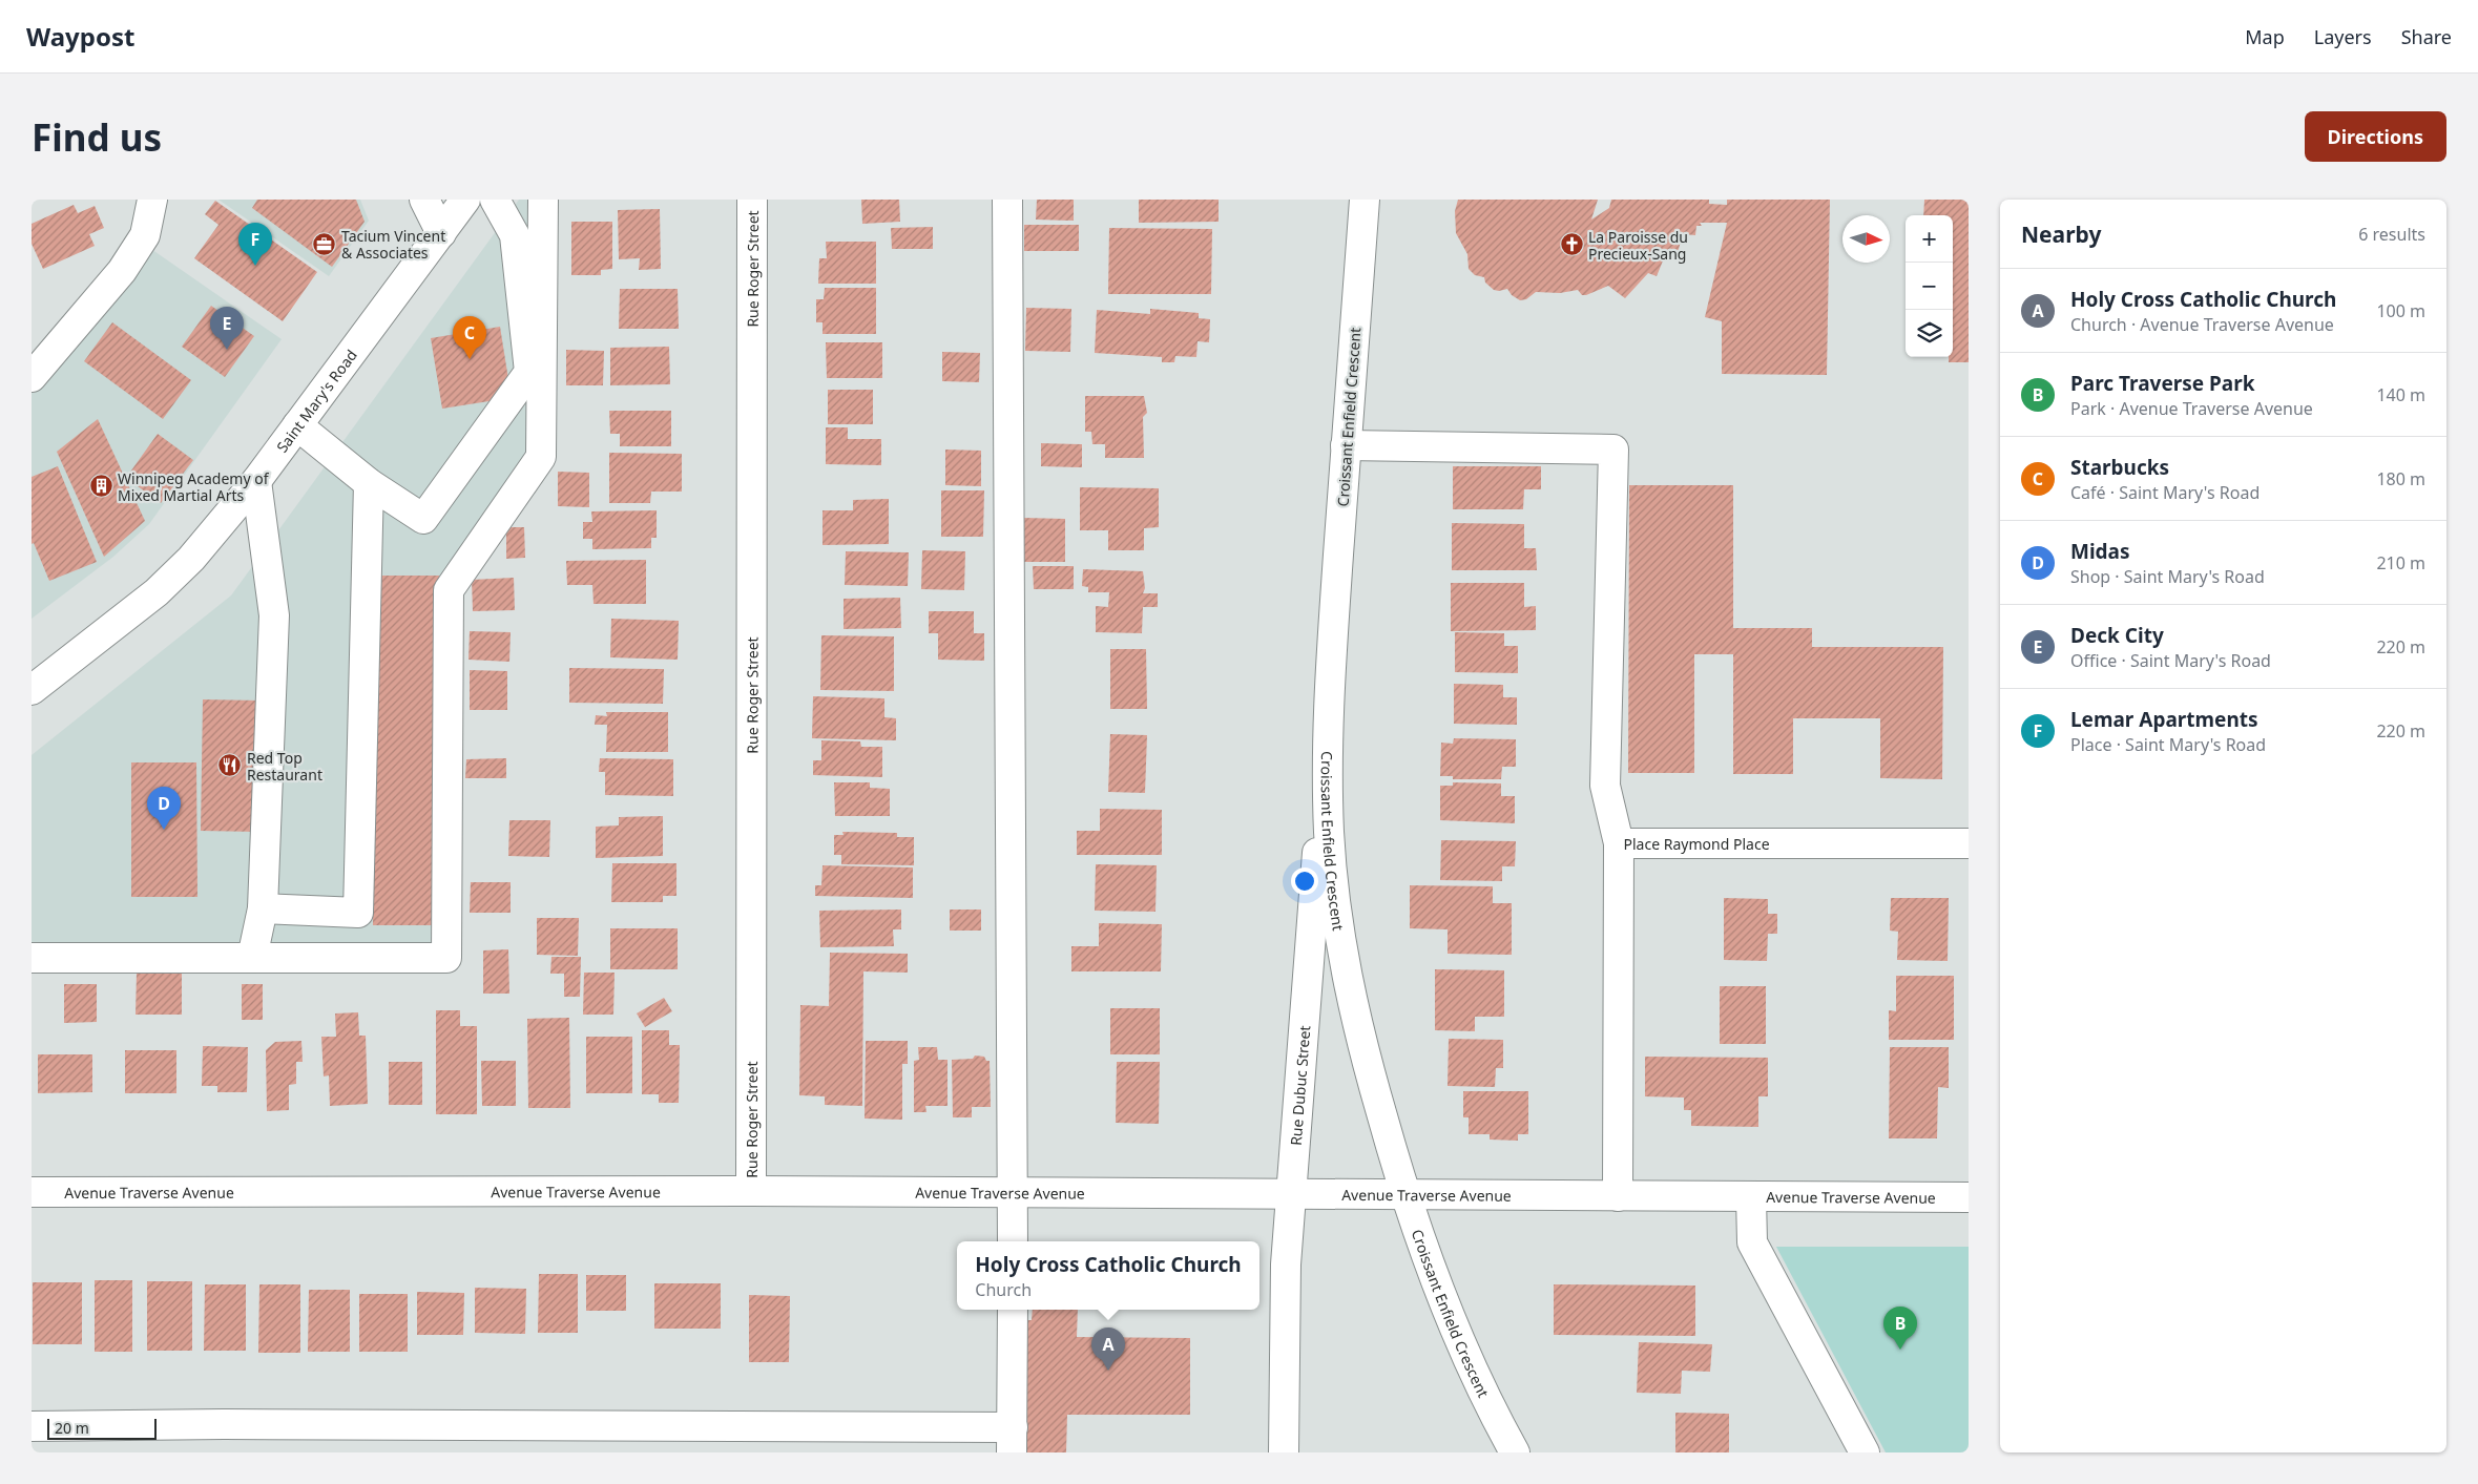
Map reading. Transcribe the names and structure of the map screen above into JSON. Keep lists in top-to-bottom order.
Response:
{
  "streets": {
    "main road": [
      "Rue Roger Street",
      "Saint Mary's Road",
      "Croissant Enfield Crescent",
      "Place Raymond Place",
      "Rue Dubuc Street",
      "Avenue Traverse Avenue"
    ]
  },
  "crossings": [
    ["Rue Roger Street", "Avenue Traverse Avenue"],
    ["Croissant Enfield Crescent", "Rue Dubuc Street"],
    ["Croissant Enfield Crescent", "Avenue Traverse Avenue"],
    ["Place Raymond Place", "Avenue Traverse Avenue"],
    ["Rue Dubuc Street", "Avenue Traverse Avenue"]
  ],
  "places": {
    "office": ["Tacium Vincent & Associates"],
    "church": ["La Paroisse du Precieux-Sang"],
    "building": ["Winnipeg Academy of Mixed Martial Arts"],
    "restaurant": ["Red Top Restaurant"]
  },
  "scale_bar": "20 m",
  "north": "right",
  "page": {
    "header": "Waypost",
    "nav": ["Map", "Layers", "Share"],
    "buttons": "Directions",
    "title": "Find us",
    "heading": ["Nearby", "6 results"],
    "map_buttons": ["+", "−"],
    "pins": [
      "F",
      "E",
      "C",
      "D",
      "B",
      "A"
    ],
    "list": [
      {
        "mark": "A",
        "name": "Holy Cross Catholic Church",
        "note": "Church · Avenue Traverse Avenue",
        "value": "100 m"
      },
      {
        "mark": "B",
        "name": "Parc Traverse Park",
        "note": "Park · Avenue Traverse Avenue",
        "value": "140 m"
      },
      {
        "mark": "C",
        "name": "Starbucks",
        "note": "Café · Saint Mary's Road",
        "value": "180 m"
      },
      {
        "mark": "D",
        "name": "Midas",
        "note": "Shop · Saint Mary's Road",
        "value": "210 m"
      },
      {
        "mark": "E",
        "name": "Deck City",
        "note": "Office · Saint Mary's Road",
        "value": "220 m"
      },
      {
        "mark": "F",
        "name": "Lemar Apartments",
        "note": "Place · Saint Mary's Road",
        "value": "220 m"
      }
    ],
    "popup": ["Holy Cross Catholic Church", "Church"],
    "scale": "20 m"
  }
}
